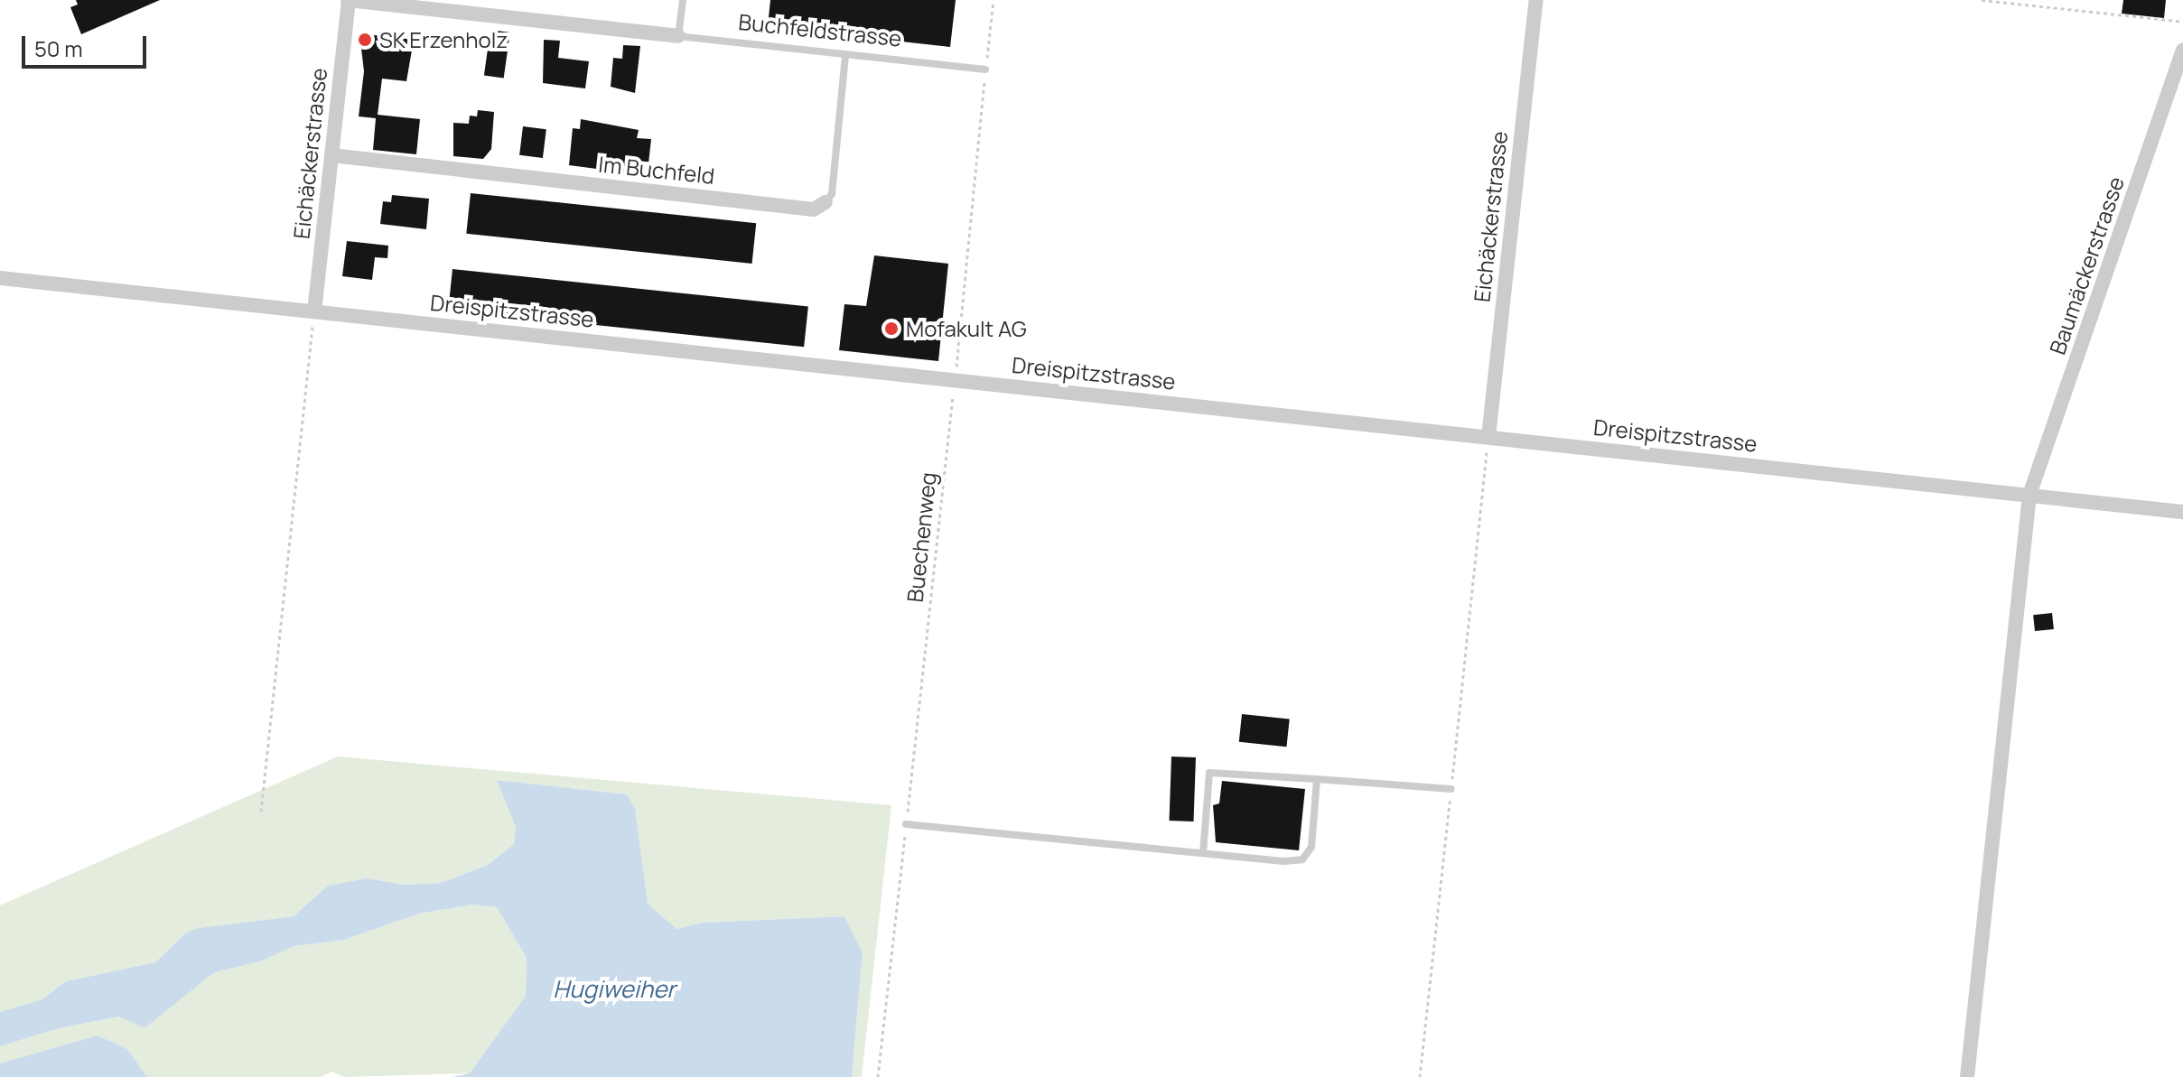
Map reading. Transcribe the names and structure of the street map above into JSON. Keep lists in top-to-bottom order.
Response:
{
  "streets": {
    "street": [
      "Buchfeldstrasse",
      "Eichäckerstrasse",
      "Im Buchfeld",
      "Baumäckerstrasse",
      "Dreispitzstrasse"
    ],
    "path": ["Buechenweg"]
  },
  "crossings": [
    ["Buchfeldstrasse", "Eichäckerstrasse"],
    ["Buchfeldstrasse", "Im Buchfeld"],
    ["Buchfeldstrasse", "Buechenweg"],
    ["Eichäckerstrasse", "Im Buchfeld"],
    ["Eichäckerstrasse", "Dreispitzstrasse"],
    ["Baumäckerstrasse", "Dreispitzstrasse"],
    ["Dreispitzstrasse", "Buechenweg"]
  ],
  "water": ["Hugiweiher"],
  "places": ["SK Erzenholz", "Mofakult AG"],
  "scale_bar": "50 m"
}
